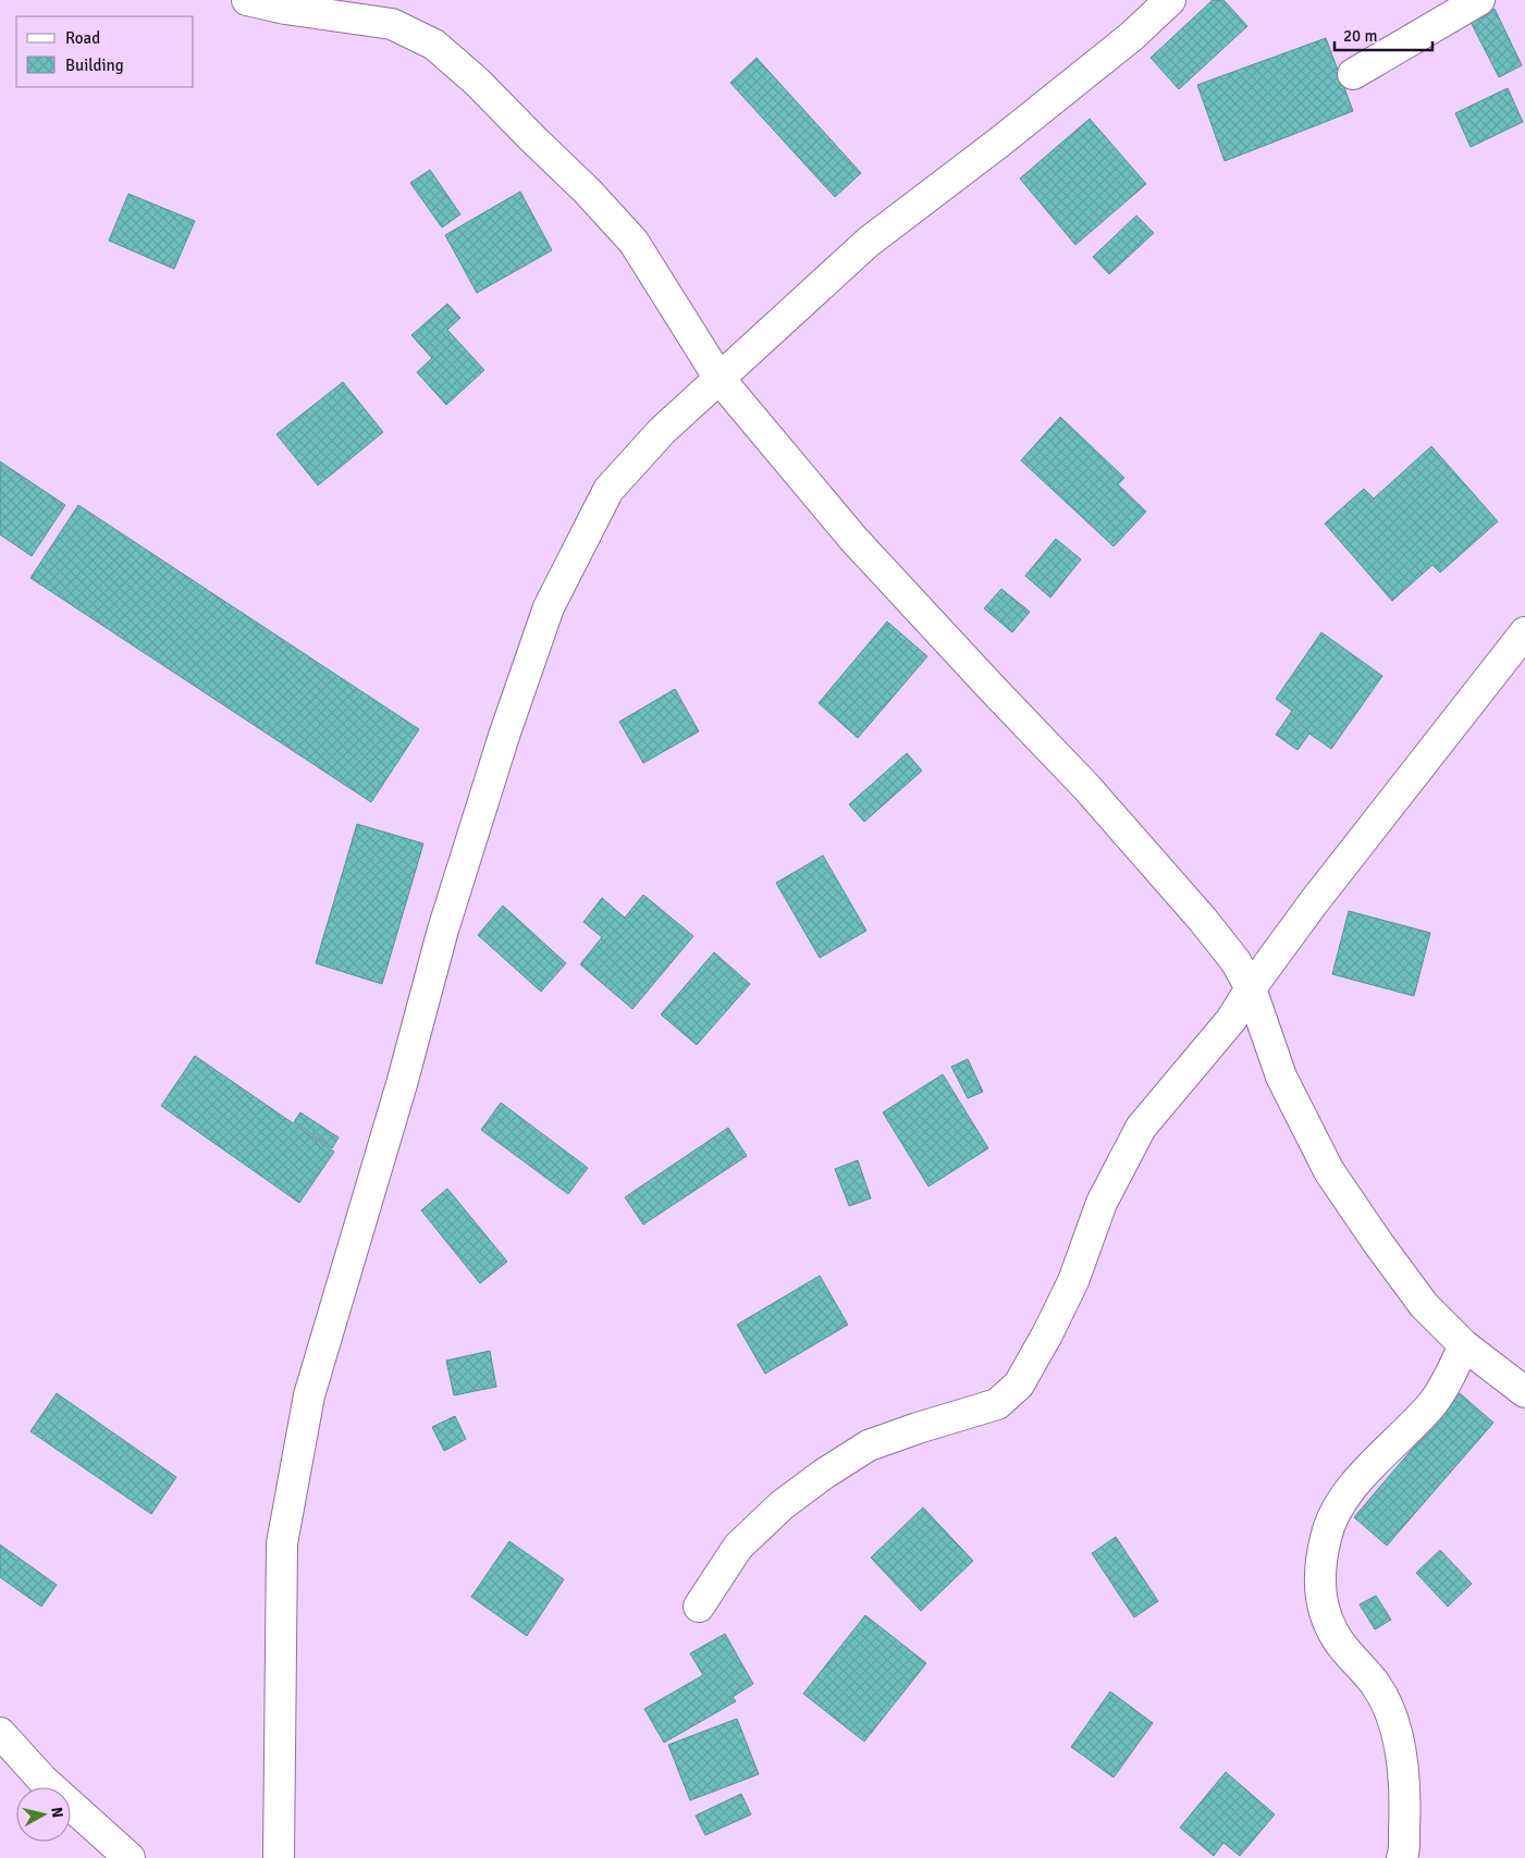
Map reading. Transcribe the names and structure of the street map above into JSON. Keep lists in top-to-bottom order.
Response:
{
  "legend": ["Road", "Building"],
  "scale_bar": "20 m",
  "north": "right"
}
